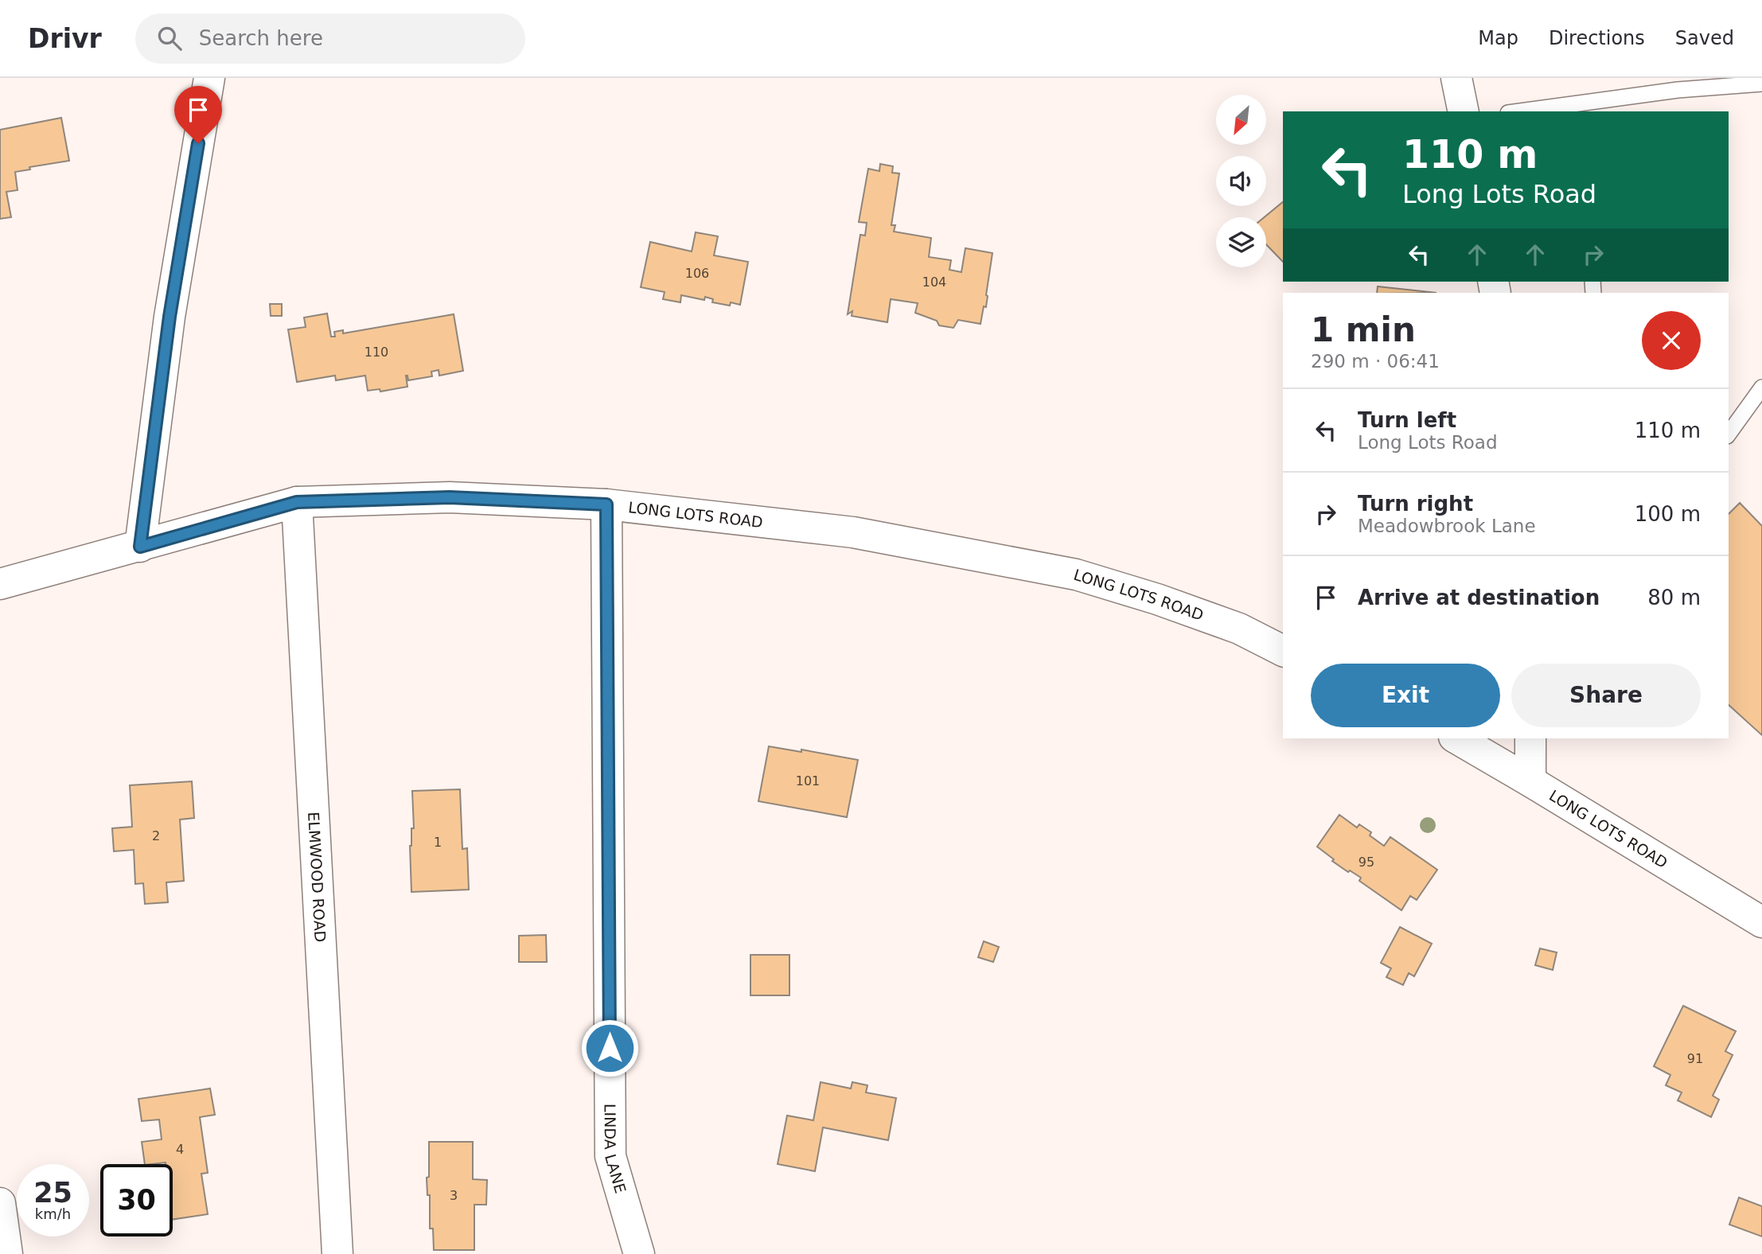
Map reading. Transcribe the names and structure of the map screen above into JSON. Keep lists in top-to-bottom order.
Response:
{
  "streets": {
    "street": ["LONG LOTS ROAD", "ELMWOOD ROAD", "LINDA LANE"]
  },
  "crossings": [
    ["LONG LOTS ROAD", "ELMWOOD ROAD"],
    ["LONG LOTS ROAD", "LINDA LANE"]
  ],
  "house_numbers": [
    "106",
    "104",
    "110",
    "101",
    "2",
    "1",
    "95",
    "91",
    "4",
    "3"
  ],
  "north": "bottom left",
  "page": {
    "header": "Drivr",
    "search": "Search here",
    "nav": ["Map", "Directions", "Saved"],
    "turn": ["110 m", "Long Lots Road"],
    "heading": ["1 min", "290 m · 06:41"],
    "list": [
      {
        "name": "Turn left",
        "note": "Long Lots Road",
        "value": "110 m"
      },
      {
        "name": "Turn right",
        "note": "Meadowbrook Lane",
        "value": "100 m"
      },
      {
        "name": "Arrive at destination",
        "value": "80 m"
      }
    ],
    "buttons": ["Exit", "Share"],
    "speed": "25 km/h",
    "limit": "30"
  }
}
